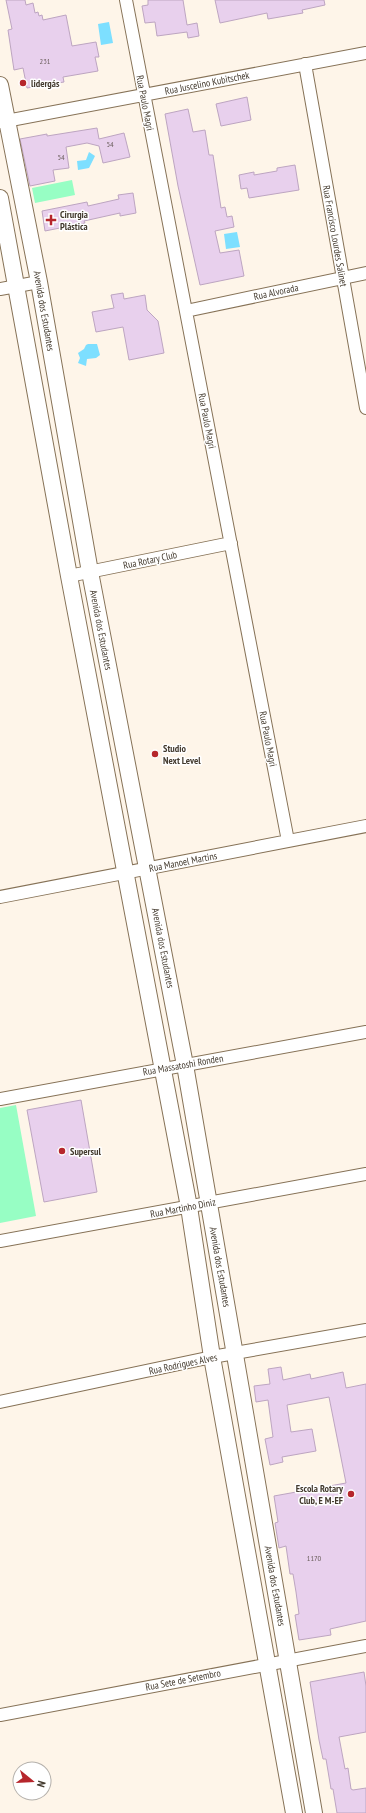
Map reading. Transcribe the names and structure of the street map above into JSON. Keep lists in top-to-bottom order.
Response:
{
  "streets": {
    "street": [
      "Rua Juscelino Kubitschek",
      "Rua Paulo Magri",
      "Rua Francisco Lourdes Salinet",
      "Rua Alvorada",
      "Avenida dos Estudantes",
      "Rua Rotary Club",
      "Rua Manoel Martins",
      "Rua Massatoshi Ronden",
      "Rua Martinho Diniz",
      "Rua Rodrigues Alves",
      "Rua Sete de Setembro"
    ]
  },
  "crossings": [
    ["Rua Juscelino Kubitschek", "Rua Paulo Magri"],
    ["Rua Juscelino Kubitschek", "Rua Francisco Lourdes Salinet"],
    ["Rua Juscelino Kubitschek", "Avenida dos Estudantes"],
    ["Rua Paulo Magri", "Rua Alvorada"],
    ["Rua Paulo Magri", "Rua Rotary Club"],
    ["Rua Paulo Magri", "Rua Manoel Martins"],
    ["Rua Francisco Lourdes Salinet", "Rua Alvorada"],
    ["Avenida dos Estudantes", "Rua Rotary Club"],
    ["Avenida dos Estudantes", "Rua Manoel Martins"],
    ["Avenida dos Estudantes", "Rua Massatoshi Ronden"],
    ["Avenida dos Estudantes", "Rua Martinho Diniz"],
    ["Avenida dos Estudantes", "Rua Rodrigues Alves"],
    ["Avenida dos Estudantes", "Rua Sete de Setembro"]
  ],
  "places": {
    "other": [
      "lidergás",
      "Studio Next Level",
      "Supersul",
      "Escola Rotary Club, E M-EF"
    ],
    "health": ["Cirurgia Plástica"]
  },
  "house_numbers": [
    "231",
    "54",
    "54",
    "1170"
  ],
  "north": "right"
}
